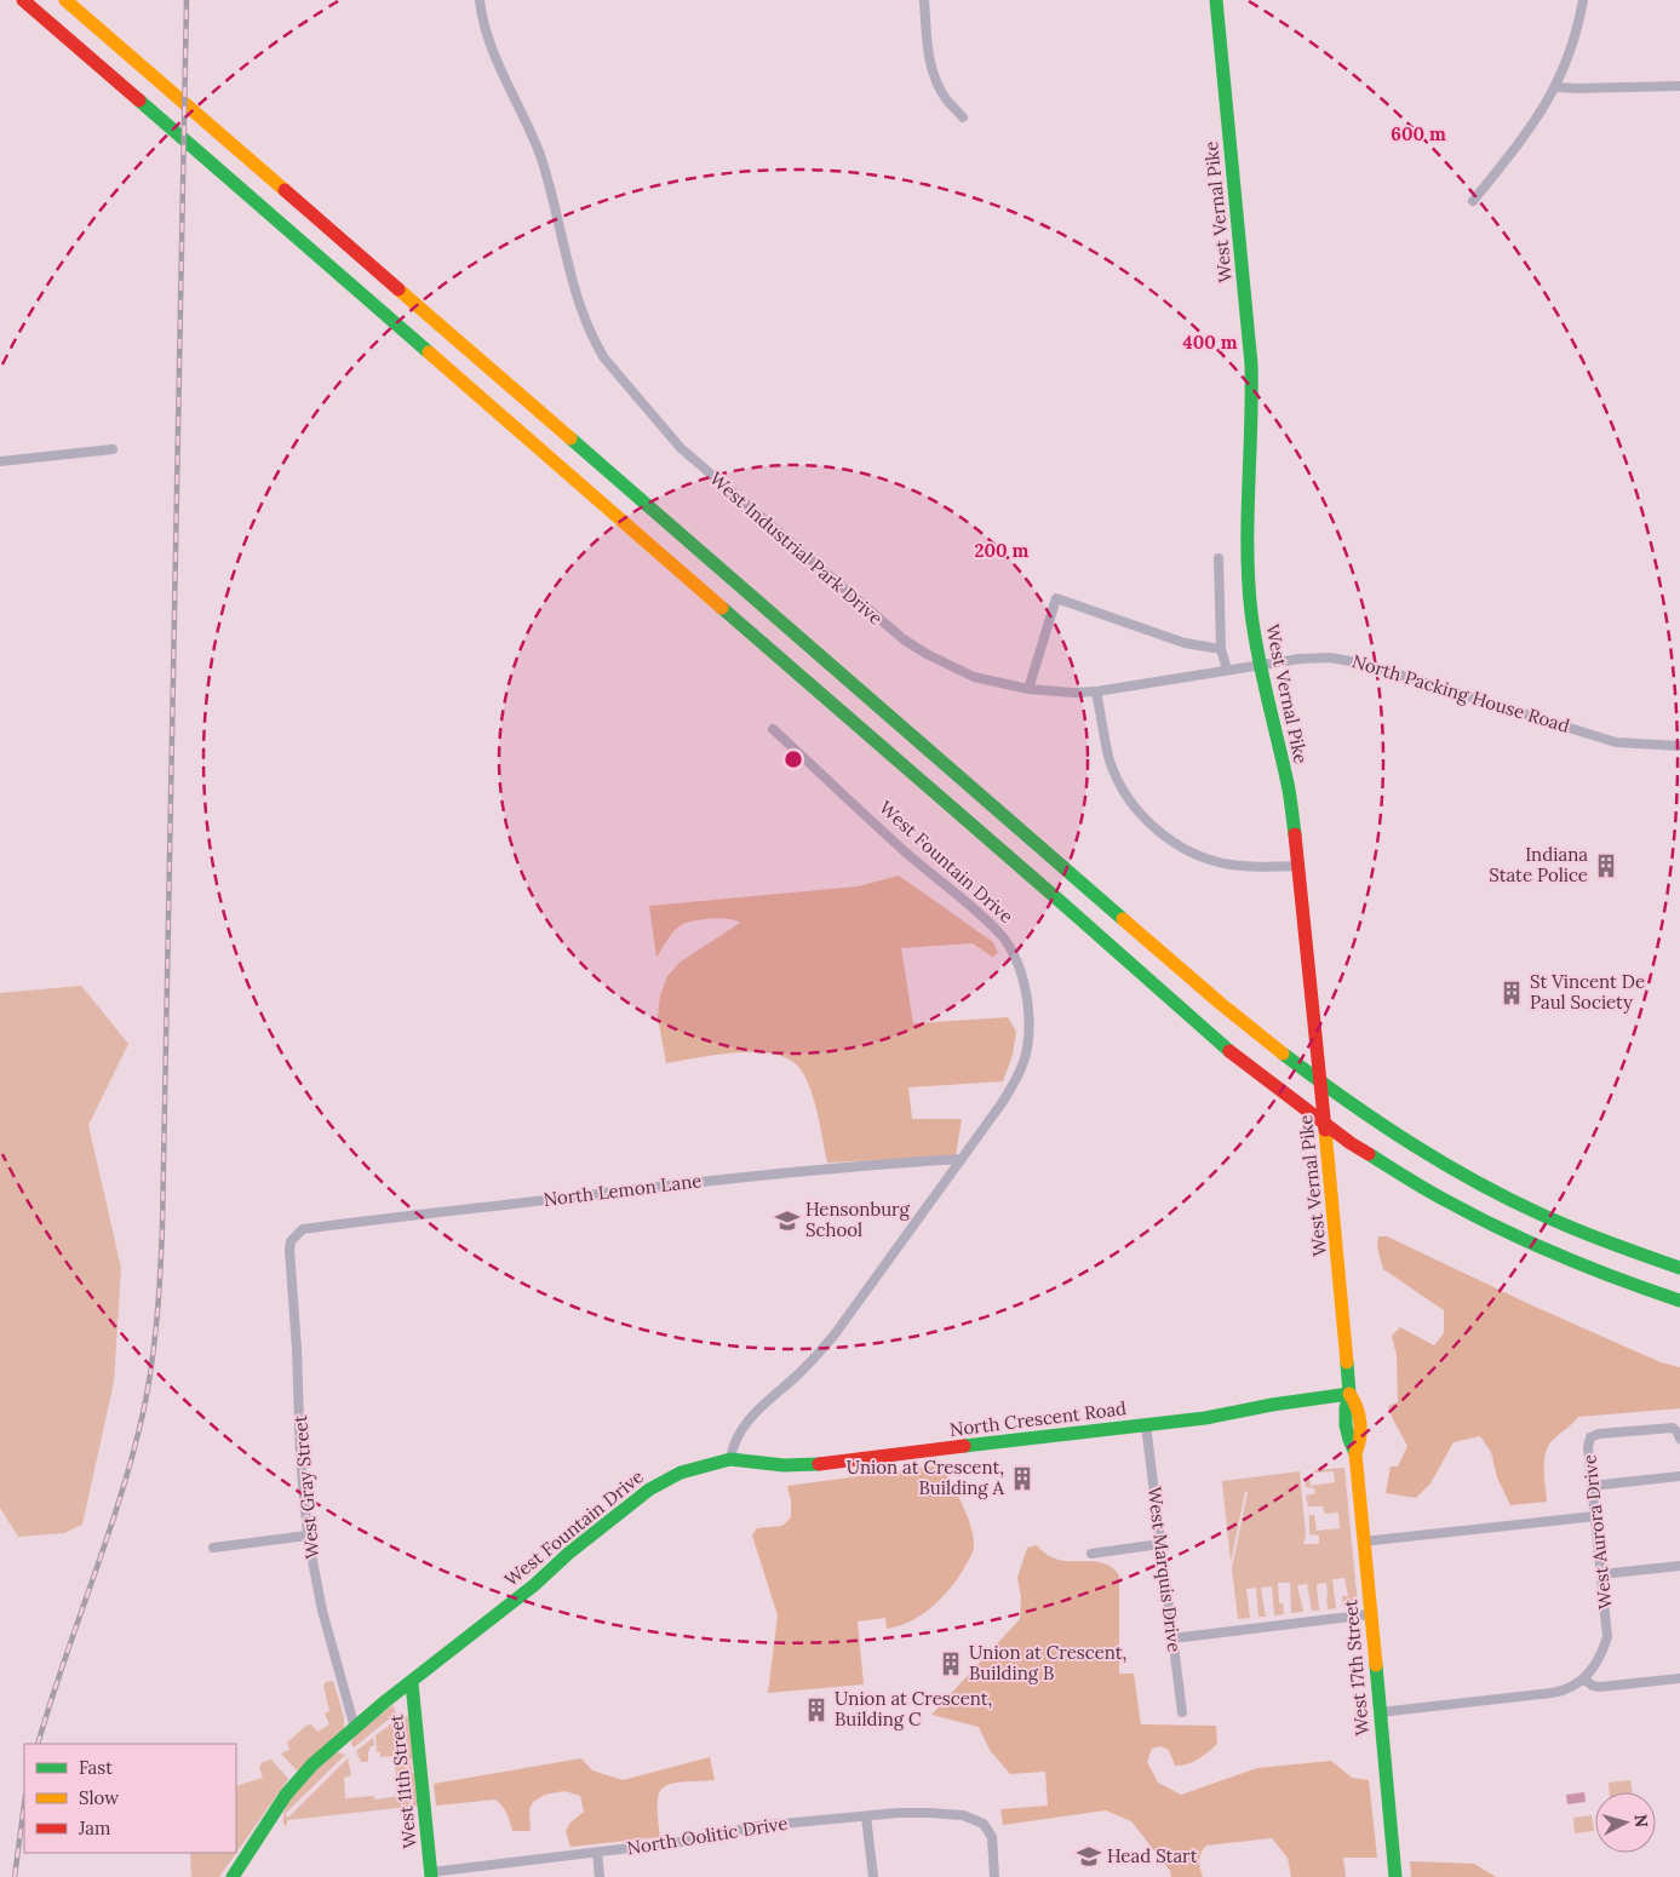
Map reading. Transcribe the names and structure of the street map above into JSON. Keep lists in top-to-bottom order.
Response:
{
  "streets": {
    "main road": [
      "West Vernal Pike",
      "West Fountain Drive",
      "North Crescent Road",
      "West 17th Street",
      "West 11th Street"
    ],
    "street": [
      "West Industrial Park Drive",
      "North Packing House Road",
      "North Lemon Lane",
      "West Gray Street",
      "West Aurora Drive",
      "West Marquis Drive",
      "North Oolitic Drive"
    ]
  },
  "crossings": [
    ["West Vernal Pike", "North Crescent Road"],
    ["West Vernal Pike", "West 17th Street"],
    ["West Industrial Park Drive", "North Packing House Road"],
    ["West Fountain Drive", "North Lemon Lane"],
    ["West Fountain Drive", "North Crescent Road"],
    ["West Fountain Drive", "West Gray Street"],
    ["West Fountain Drive", "West 11th Street"],
    ["North Lemon Lane", "West Gray Street"],
    ["North Crescent Road", "West Marquis Drive"],
    ["North Crescent Road", "West 17th Street"],
    ["West 11th Street", "North Oolitic Drive"]
  ],
  "places": {
    "building": [
      "Indiana State Police",
      "St Vincent De Paul Society",
      "Union at Crescent, Building A",
      "Union at Crescent, Building B",
      "Union at Crescent, Building C"
    ],
    "school or university": ["Hensonburg School", "Head Start"]
  },
  "legend": ["Fast", "Slow", "Jam"],
  "north": "right",
  "rings": ["600 m", "400 m", "200 m"]
}
